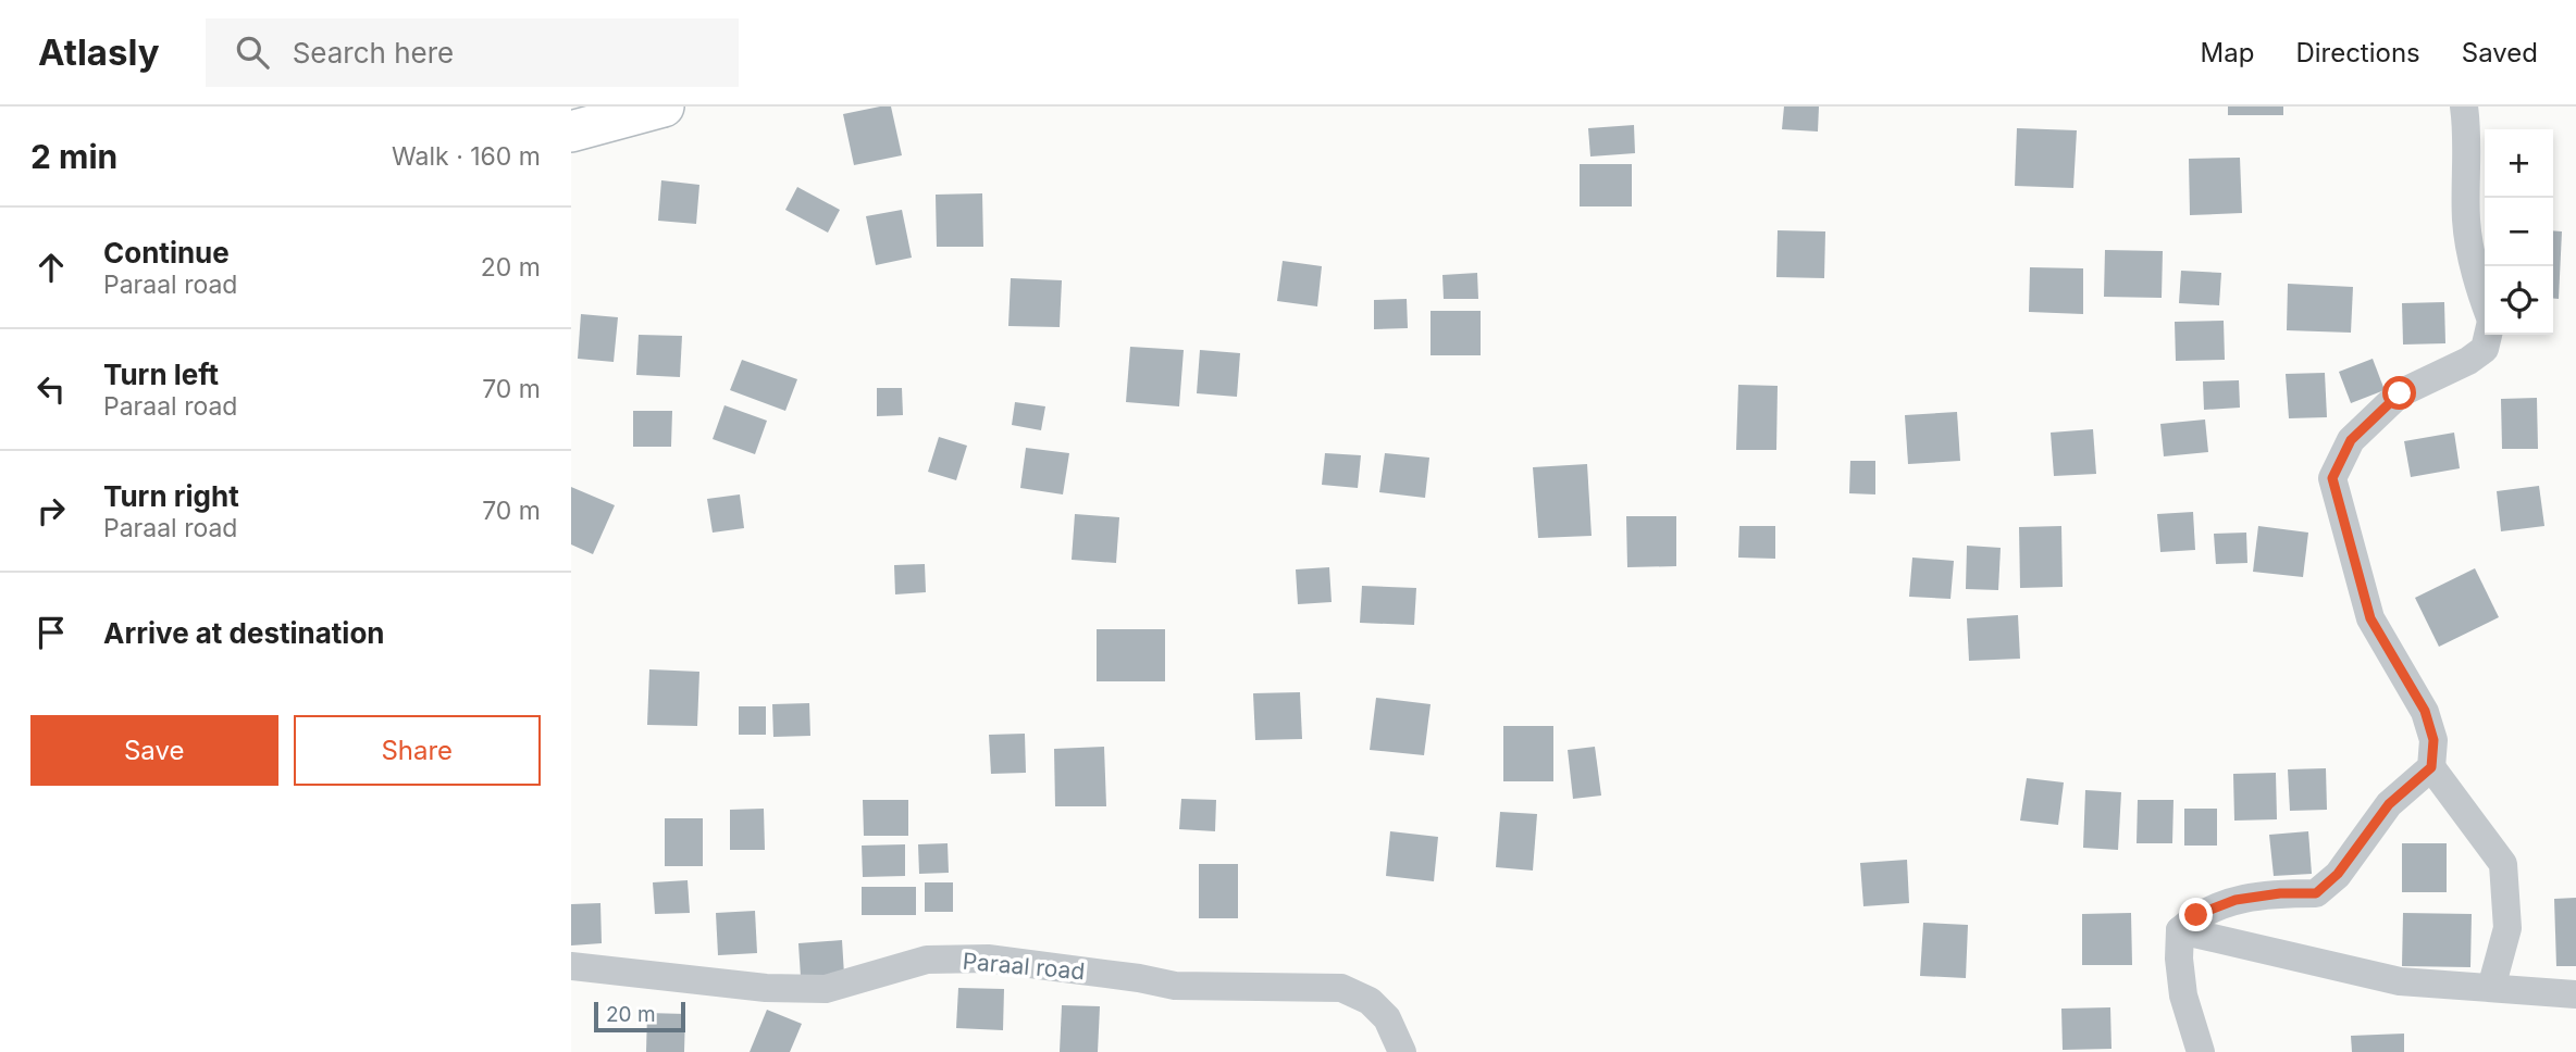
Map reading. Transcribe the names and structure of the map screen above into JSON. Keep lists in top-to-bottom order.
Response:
{
  "streets": {
    "street": ["Paraal road"]
  },
  "scale_bar": "20 m",
  "page": {
    "header": "Atlasly",
    "search": "Search here",
    "nav": ["Map", "Directions", "Saved"],
    "heading": ["2 min", "Walk · 160 m"],
    "map_buttons": ["+", "−"],
    "list": [
      ["Continue", "Paraal road", "20 m"],
      ["Turn left", "Paraal road", "70 m"],
      ["Turn right", "Paraal road", "70 m"],
      "Arrive at destination"
    ],
    "buttons": ["Save", "Share"],
    "scale": "20 m"
  }
}
